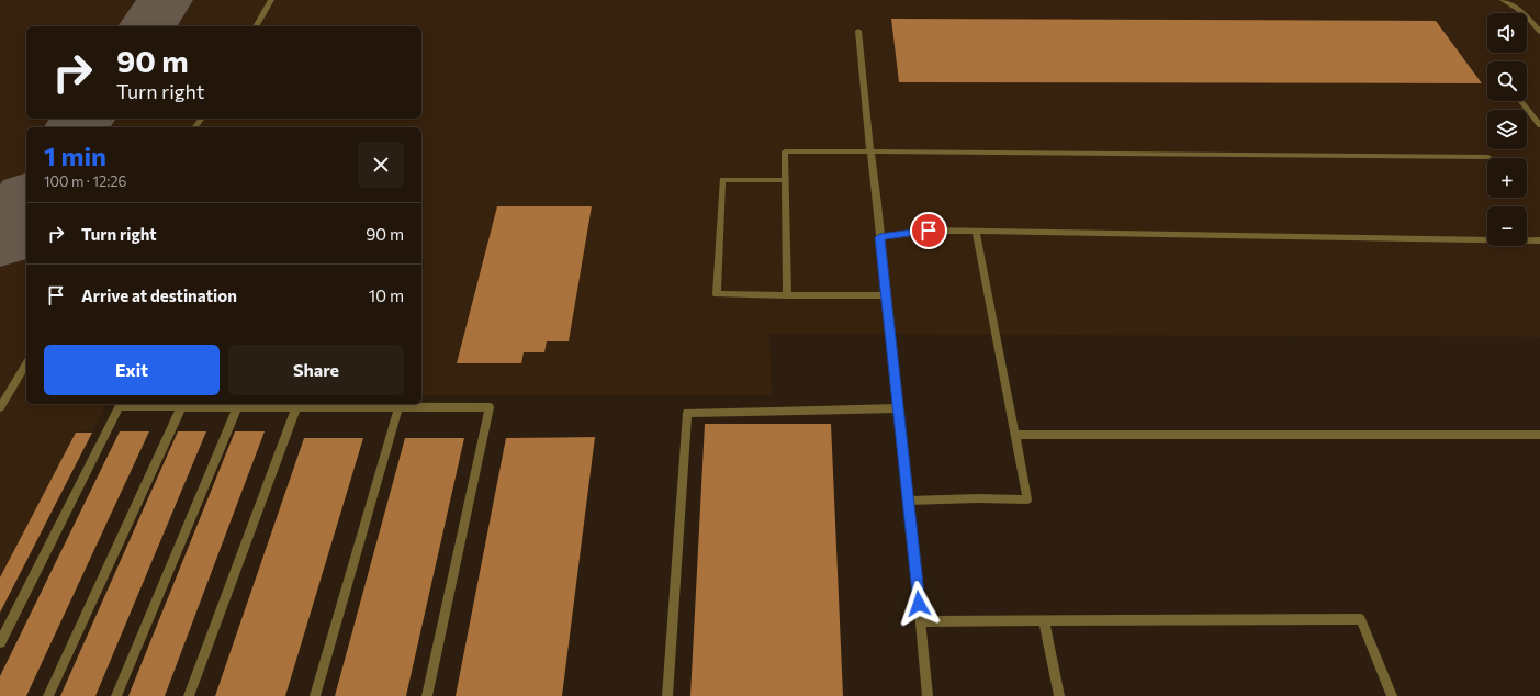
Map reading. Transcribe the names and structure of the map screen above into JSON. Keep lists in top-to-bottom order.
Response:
{
  "page": {
    "map_buttons": ["+", "−"],
    "turn": ["90 m", "Turn right"],
    "heading": ["1 min", "100 m · 12:26"],
    "list": [
      {
        "name": "Turn right",
        "value": "90 m"
      },
      {
        "name": "Arrive at destination",
        "value": "10 m"
      }
    ],
    "buttons": ["Exit", "Share"]
  }
}
